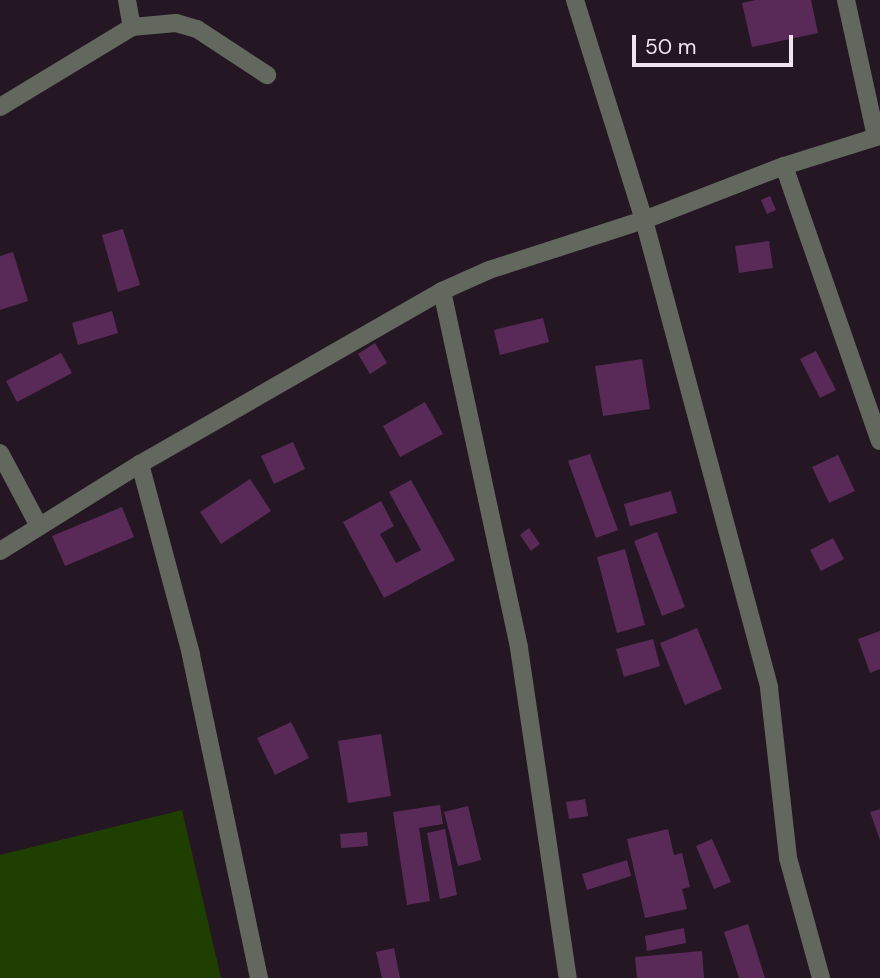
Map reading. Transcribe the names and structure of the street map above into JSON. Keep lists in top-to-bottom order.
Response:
{
  "scale_bar": "50 m"
}
